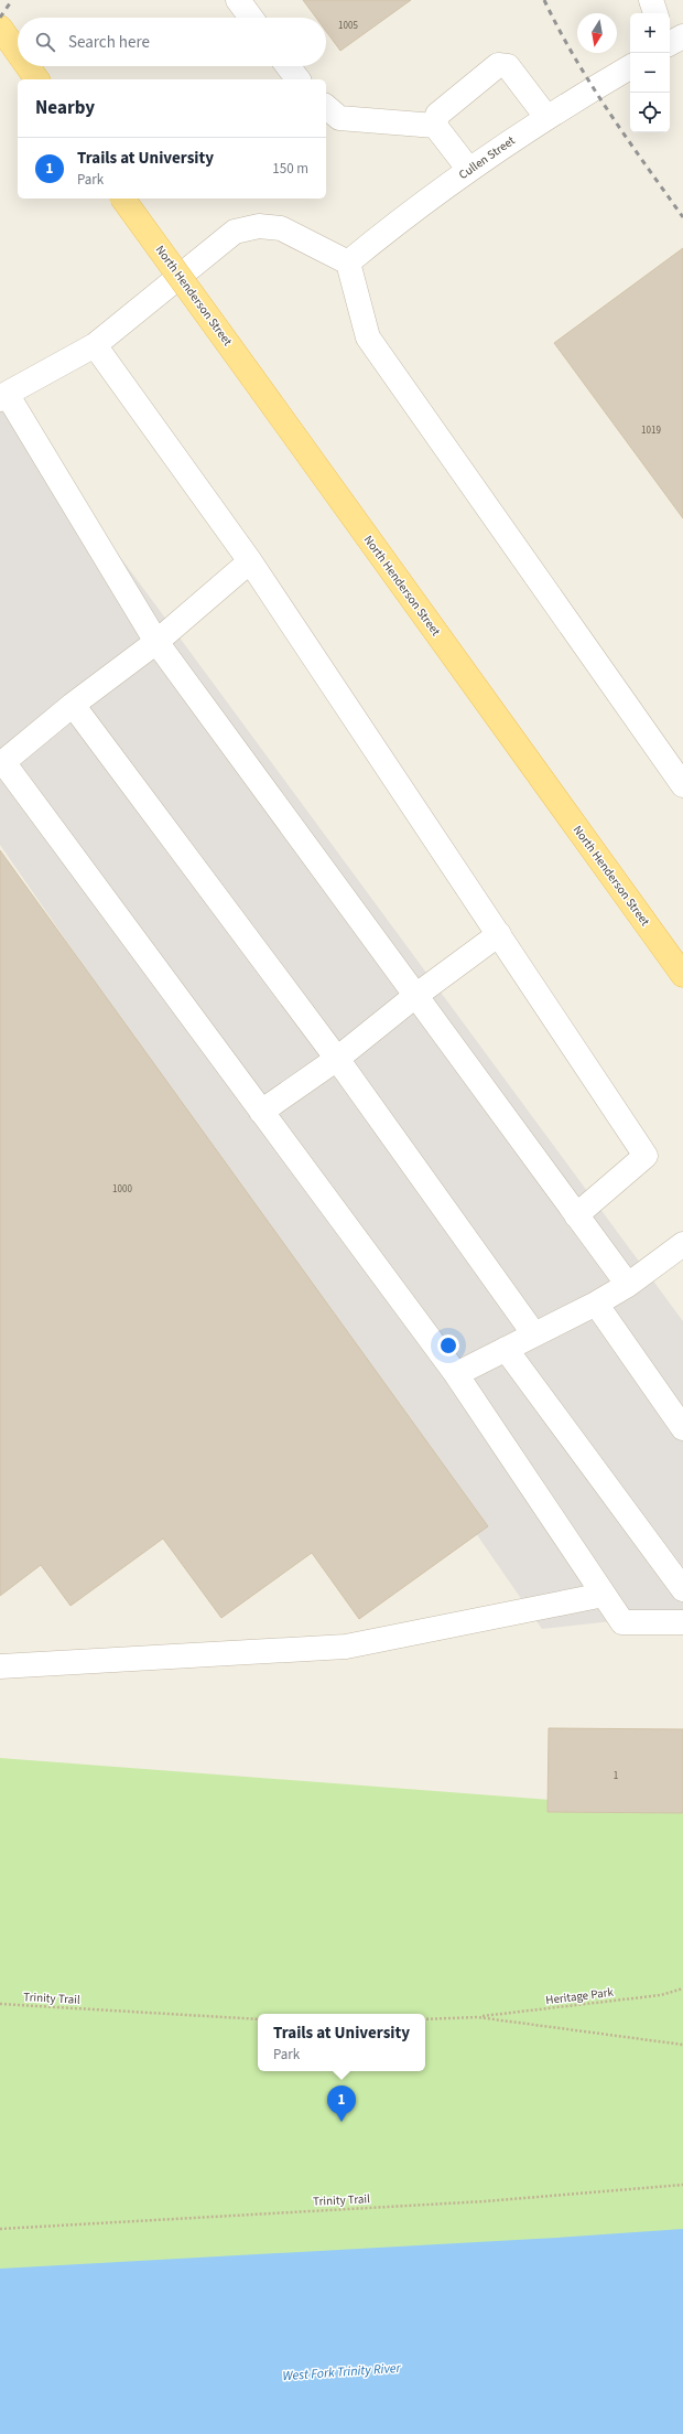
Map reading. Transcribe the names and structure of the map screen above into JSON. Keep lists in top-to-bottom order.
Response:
{
  "streets": {
    "main road": ["North Henderson Street"],
    "street": ["Cullen Street"],
    "path": ["Heritage Park", "Trinity Trail"]
  },
  "water": ["West Fork Trinity River"],
  "house_numbers": [
    "1005",
    "1019",
    "1000",
    "1"
  ],
  "north": "bottom",
  "page": {
    "map_buttons": ["+", "−"],
    "search": "Search here",
    "heading": "Nearby",
    "list": [
      {
        "mark": "1",
        "name": "Trails at University",
        "note": "Park",
        "value": "150 m"
      }
    ],
    "popup": ["Trails at University", "Park"],
    "pins": "1"
  }
}
